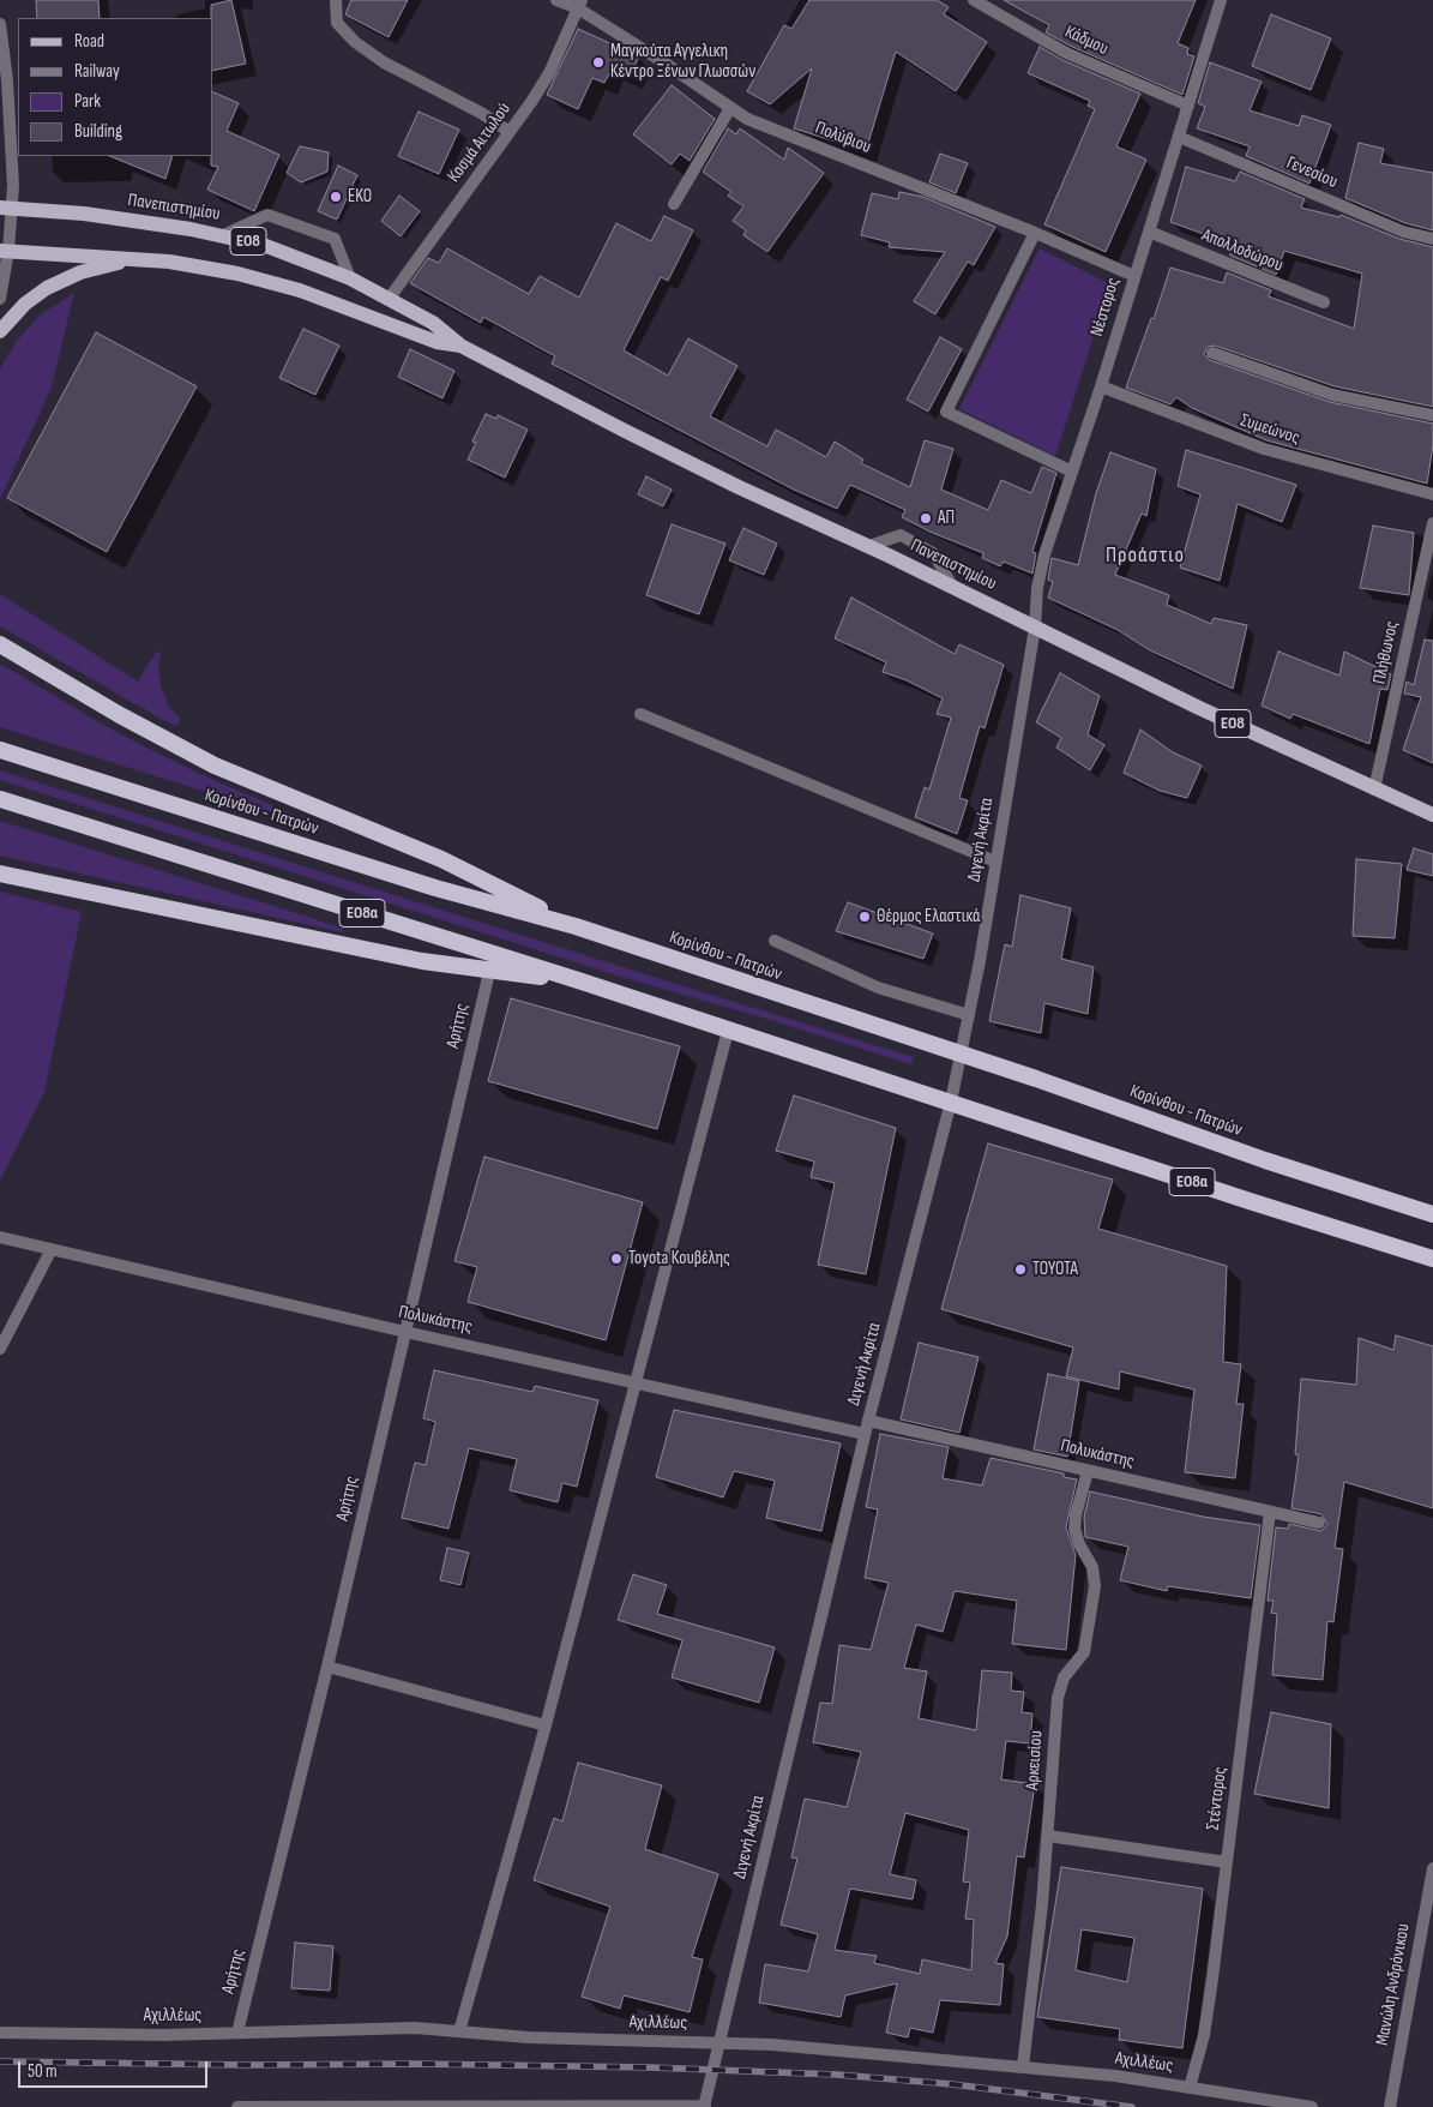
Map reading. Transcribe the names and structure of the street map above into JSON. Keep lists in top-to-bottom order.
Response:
{
  "streets": {
    "highway": ["Κορίνθου - Πατρών", "ΕΟ8α"],
    "main road": ["Πανεπιστημίου", "ΕΟ8"],
    "street": [
      "Κάδμου",
      "Πολύβιου",
      "Κοσμά Αιτωλού",
      "Γενεσίου",
      "Απολλοδώρου",
      "Νέστορος",
      "Συμεώνος",
      "Πλήθωνος",
      "Διγενή Ακρίτα",
      "Αρήτης",
      "Πολυκάστης",
      "Αρκεισίου",
      "Στέντορος",
      "Μανώλη Ανδρόνικου",
      "Αχιλλέως"
    ]
  },
  "crossings": [
    ["Κάδμου", "Νέστορος"],
    ["Πολύβιου", "Κοσμά Αιτωλού"],
    ["Πολύβιου", "Νέστορος"],
    ["Κοσμά Αιτωλού", "Πανεπιστημίου"],
    ["Γενεσίου", "Νέστορος"],
    ["Πανεπιστημίου", "Νέστορος"],
    ["Πανεπιστημίου", "Πλήθωνος"],
    ["Πανεπιστημίου", "Διγενή Ακρίτα"],
    ["Απολλοδώρου", "Νέστορος"],
    ["Νέστορος", "Συμεώνος"],
    ["Νέστορος", "Διγενή Ακρίτα"],
    ["Κορίνθου - Πατρών", "Διγενή Ακρίτα"],
    ["Διγενή Ακρίτα", "ΕΟ8α"],
    ["Διγενή Ακρίτα", "Πολυκάστης"],
    ["Διγενή Ακρίτα", "Αχιλλέως"],
    ["Αρήτης", "Πολυκάστης"],
    ["Αρήτης", "Αχιλλέως"],
    ["Πολυκάστης", "Αρκεισίου"],
    ["Πολυκάστης", "Στέντορος"],
    ["Αρκεισίου", "Αχιλλέως"],
    ["Στέντορος", "Αχιλλέως"]
  ],
  "districts": ["Προάστιο"],
  "places": [
    "Μαγκούτα Αγγελικη Κέντρο Ξένων Γλωσσών",
    "EKO",
    "ΑΠ",
    "Θέρμος Ελαστικά",
    "Toyota Κουβέλης",
    "TOYOTA"
  ],
  "legend": [
    "Road",
    "Railway",
    "Park",
    "Building"
  ],
  "scale_bar": "50 m"
}
